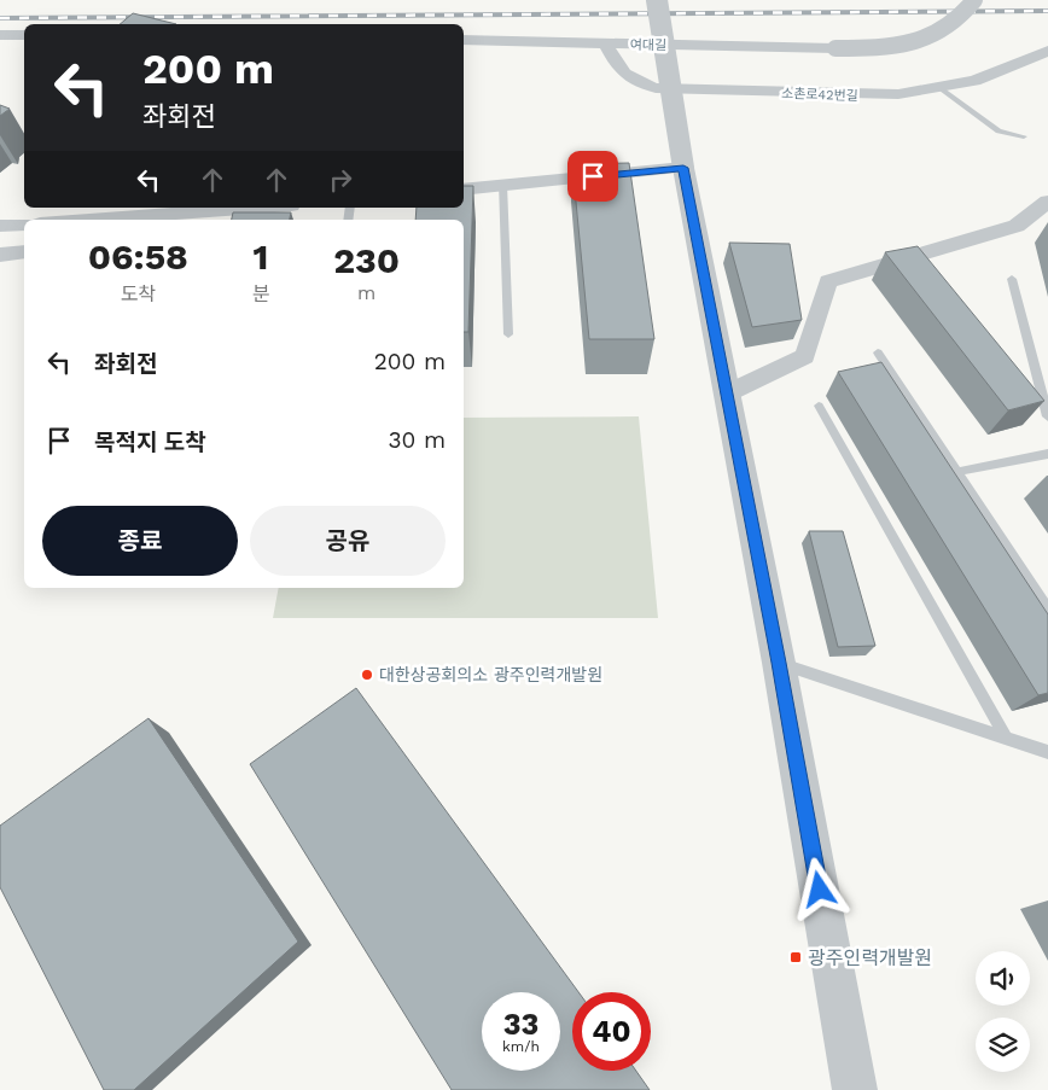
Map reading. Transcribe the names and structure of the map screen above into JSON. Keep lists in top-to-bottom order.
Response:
{
  "streets": {
    "street": ["여대길", "소촌로42번길"]
  },
  "crossings": [
    ["여대길", "소촌로42번길"]
  ],
  "places": {
    "other": ["대한상공회의소 광주인력개발원"],
    "transit": ["광주인력개발원"]
  },
  "page": {
    "turn": ["200 m", "좌회전"],
    "eta": [
      "06:58",
      "도착",
      "1",
      "분",
      "230",
      "m"
    ],
    "list": [
      {
        "name": "좌회전",
        "value": "200 m"
      },
      {
        "name": "목적지 도착",
        "value": "30 m"
      }
    ],
    "buttons": ["종료", "공유"],
    "speed": "33 km/h",
    "limit": "40"
  }
}
